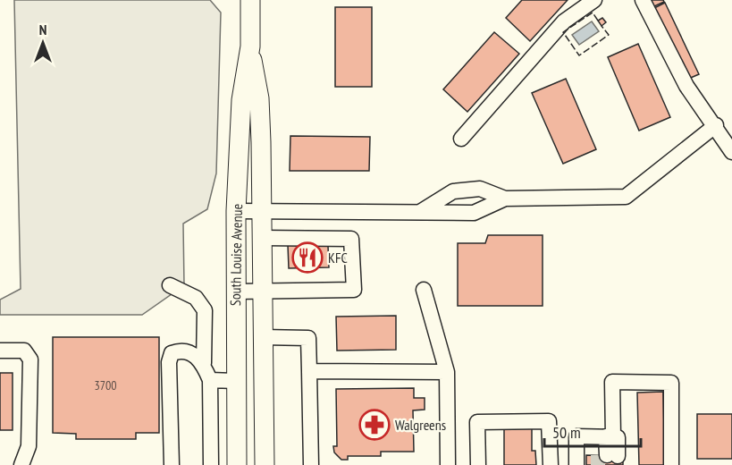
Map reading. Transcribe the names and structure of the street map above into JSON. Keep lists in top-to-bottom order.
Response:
{
  "streets": {
    "main road": ["South Louise Avenue"]
  },
  "places": {
    "restaurant": ["KFC"],
    "pharmacy": ["Walgreens"]
  },
  "house_numbers": ["3700"],
  "scale_bar": "50 m",
  "north": "top"
}
